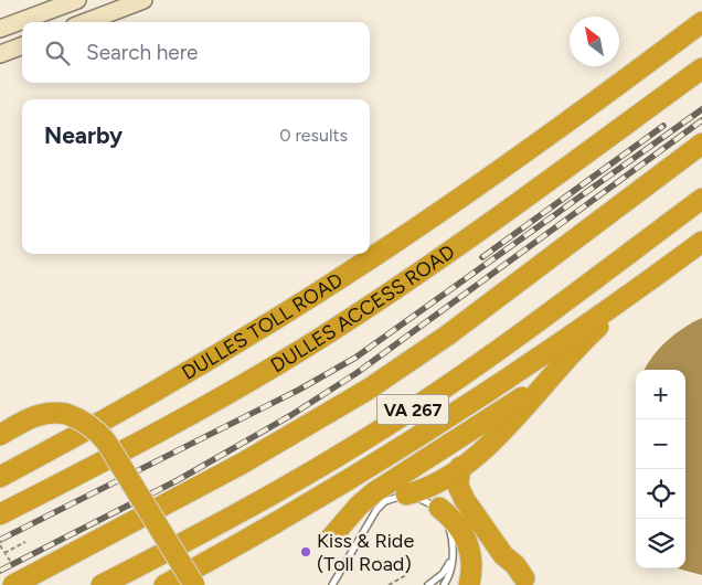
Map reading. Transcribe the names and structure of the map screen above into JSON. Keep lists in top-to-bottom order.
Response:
{
  "streets": {
    "highway": ["DULLES ACCESS ROAD", "DULLES TOLL ROAD", "VA 267"]
  },
  "places": ["Kiss & Ride (Toll Road)"],
  "north": "top left",
  "page": {
    "search": "Search here",
    "heading": ["Nearby", "0 results"],
    "map_buttons": ["+", "−"]
  }
}
